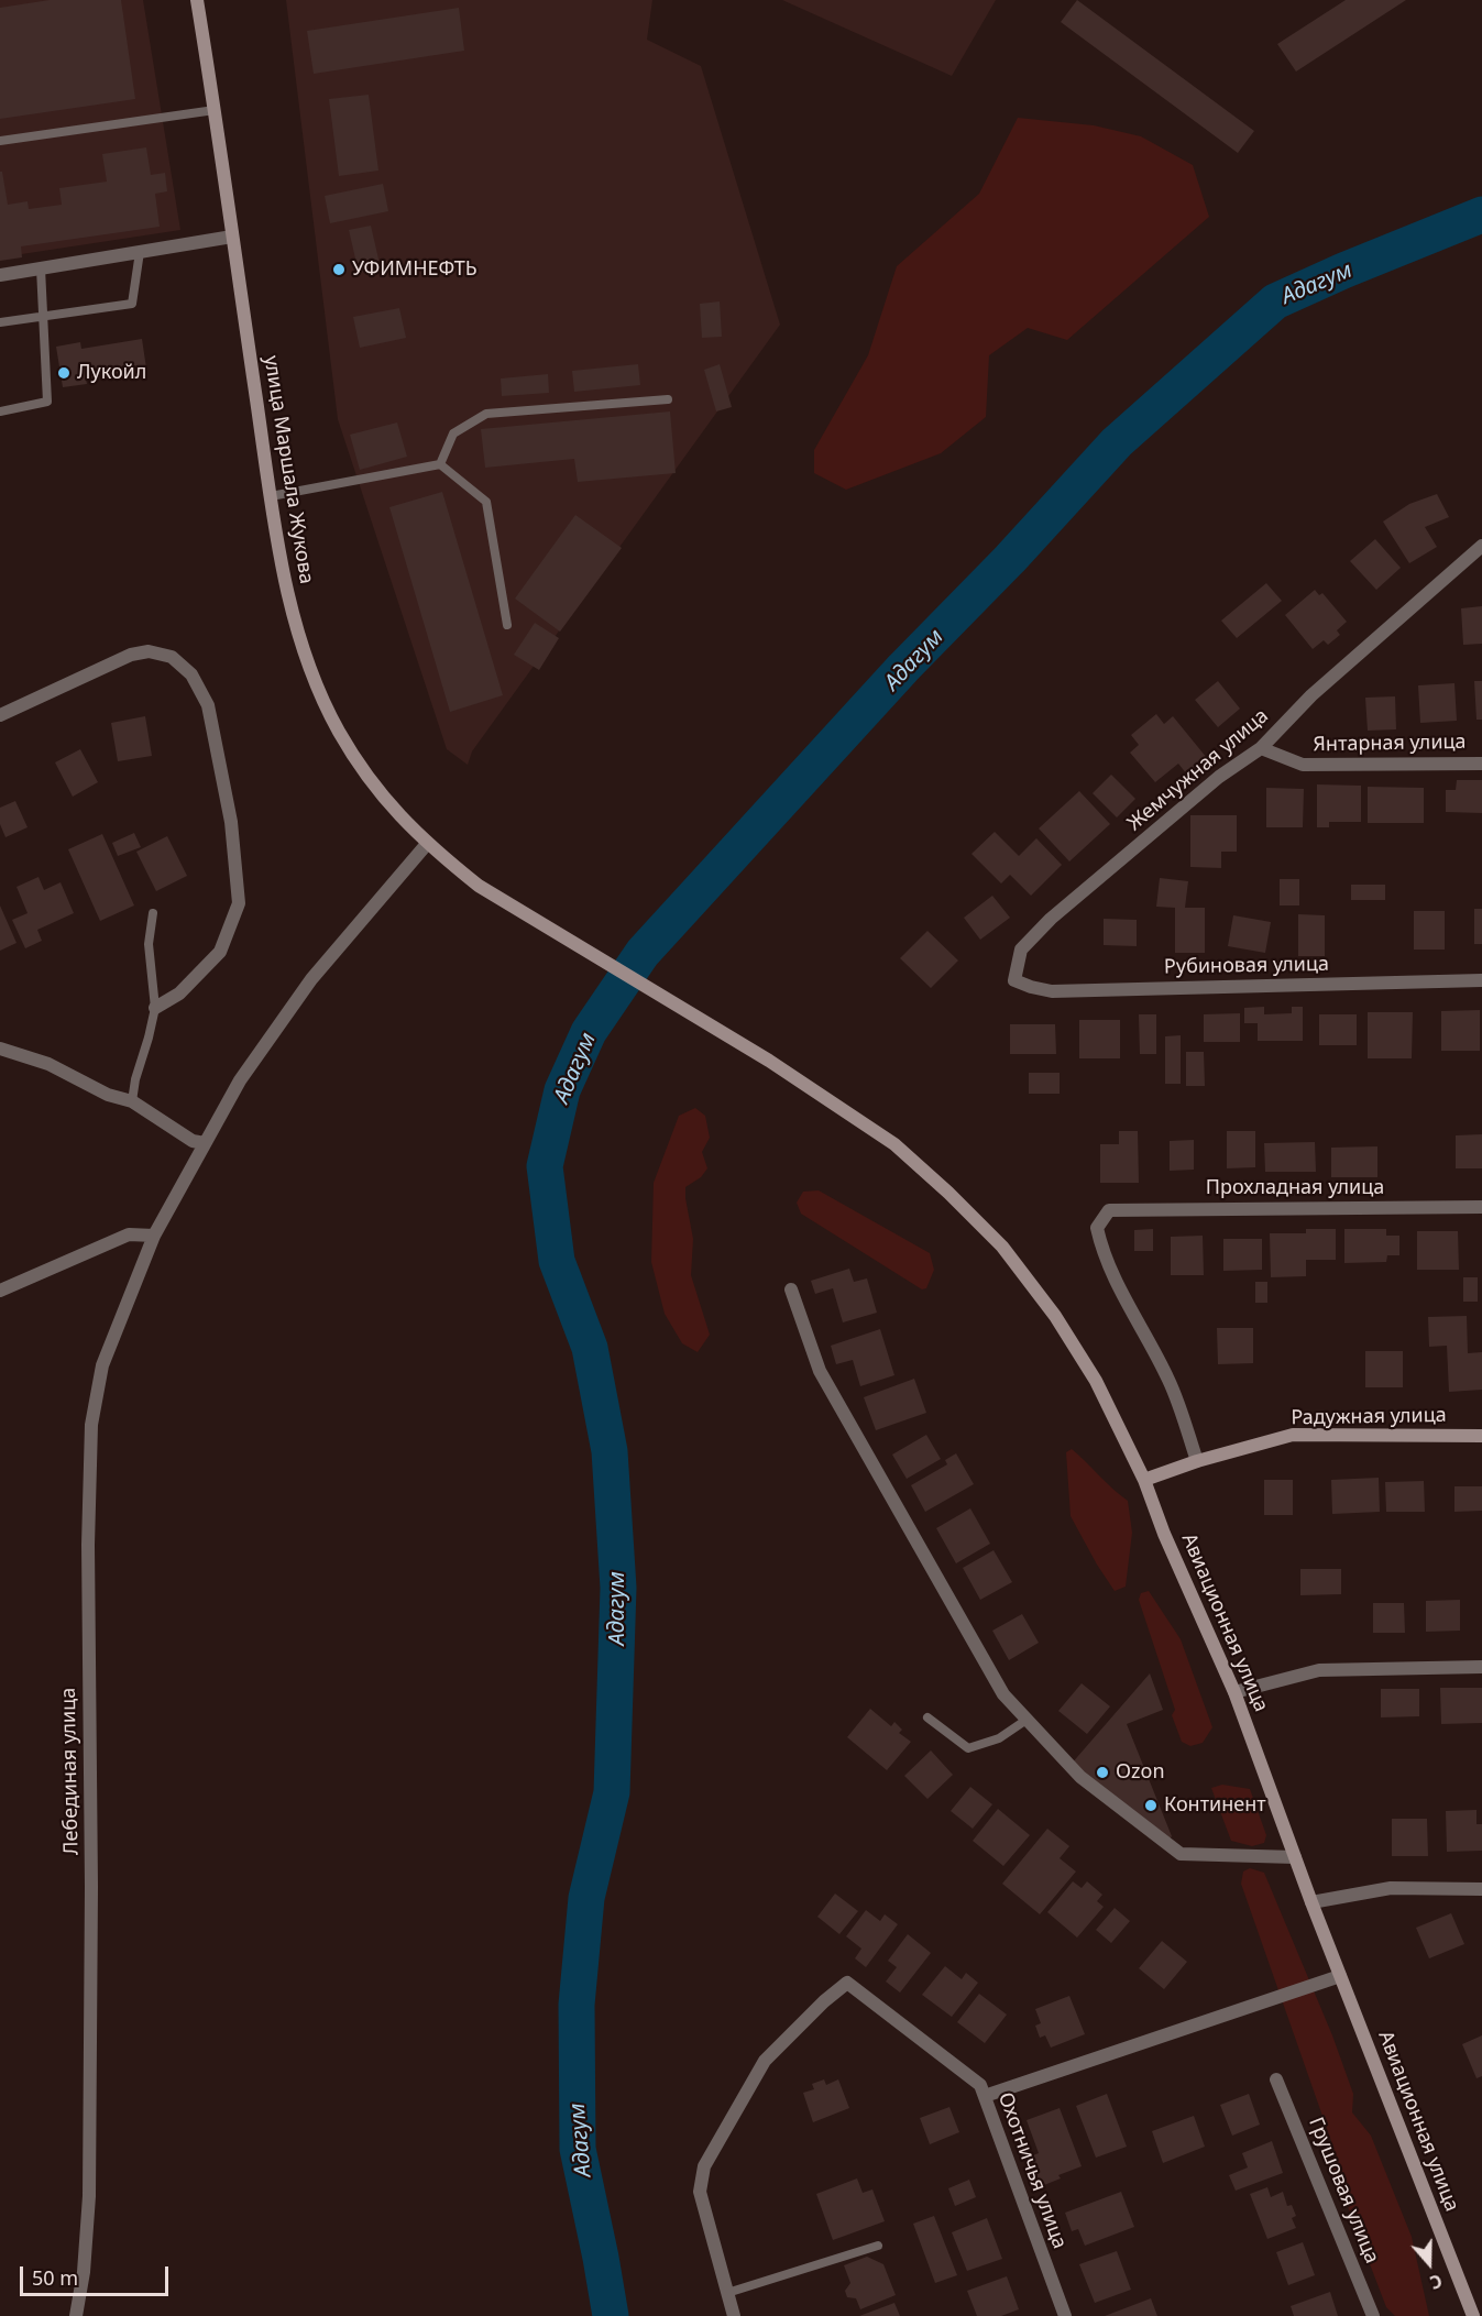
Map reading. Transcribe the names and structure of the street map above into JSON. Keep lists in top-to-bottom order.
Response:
{
  "streets": {
    "main road": ["улица Маршала Жукова", "Радужная улица", "Авиационная улица"],
    "street": [
      "Янтарная улица",
      "Жемчужная улица",
      "Рубиновая улица",
      "Прохладная улица",
      "Лебединая улица",
      "Охотничья улица",
      "Грушовая улица"
    ]
  },
  "crossings": [
    ["улица Маршала Жукова", "Авиационная улица"],
    ["улица Маршала Жукова", "Лебединая улица"],
    ["Янтарная улица", "Жемчужная улица"],
    ["Жемчужная улица", "Рубиновая улица"],
    ["Прохладная улица", "Радужная улица"],
    ["Радужная улица", "Авиационная улица"]
  ],
  "water": ["Адагум"],
  "places": [
    "УФИМНЕФТЬ",
    "Лукойл",
    "Ozon",
    "Континент"
  ],
  "scale_bar": "50 m",
  "north": "bottom"
}
